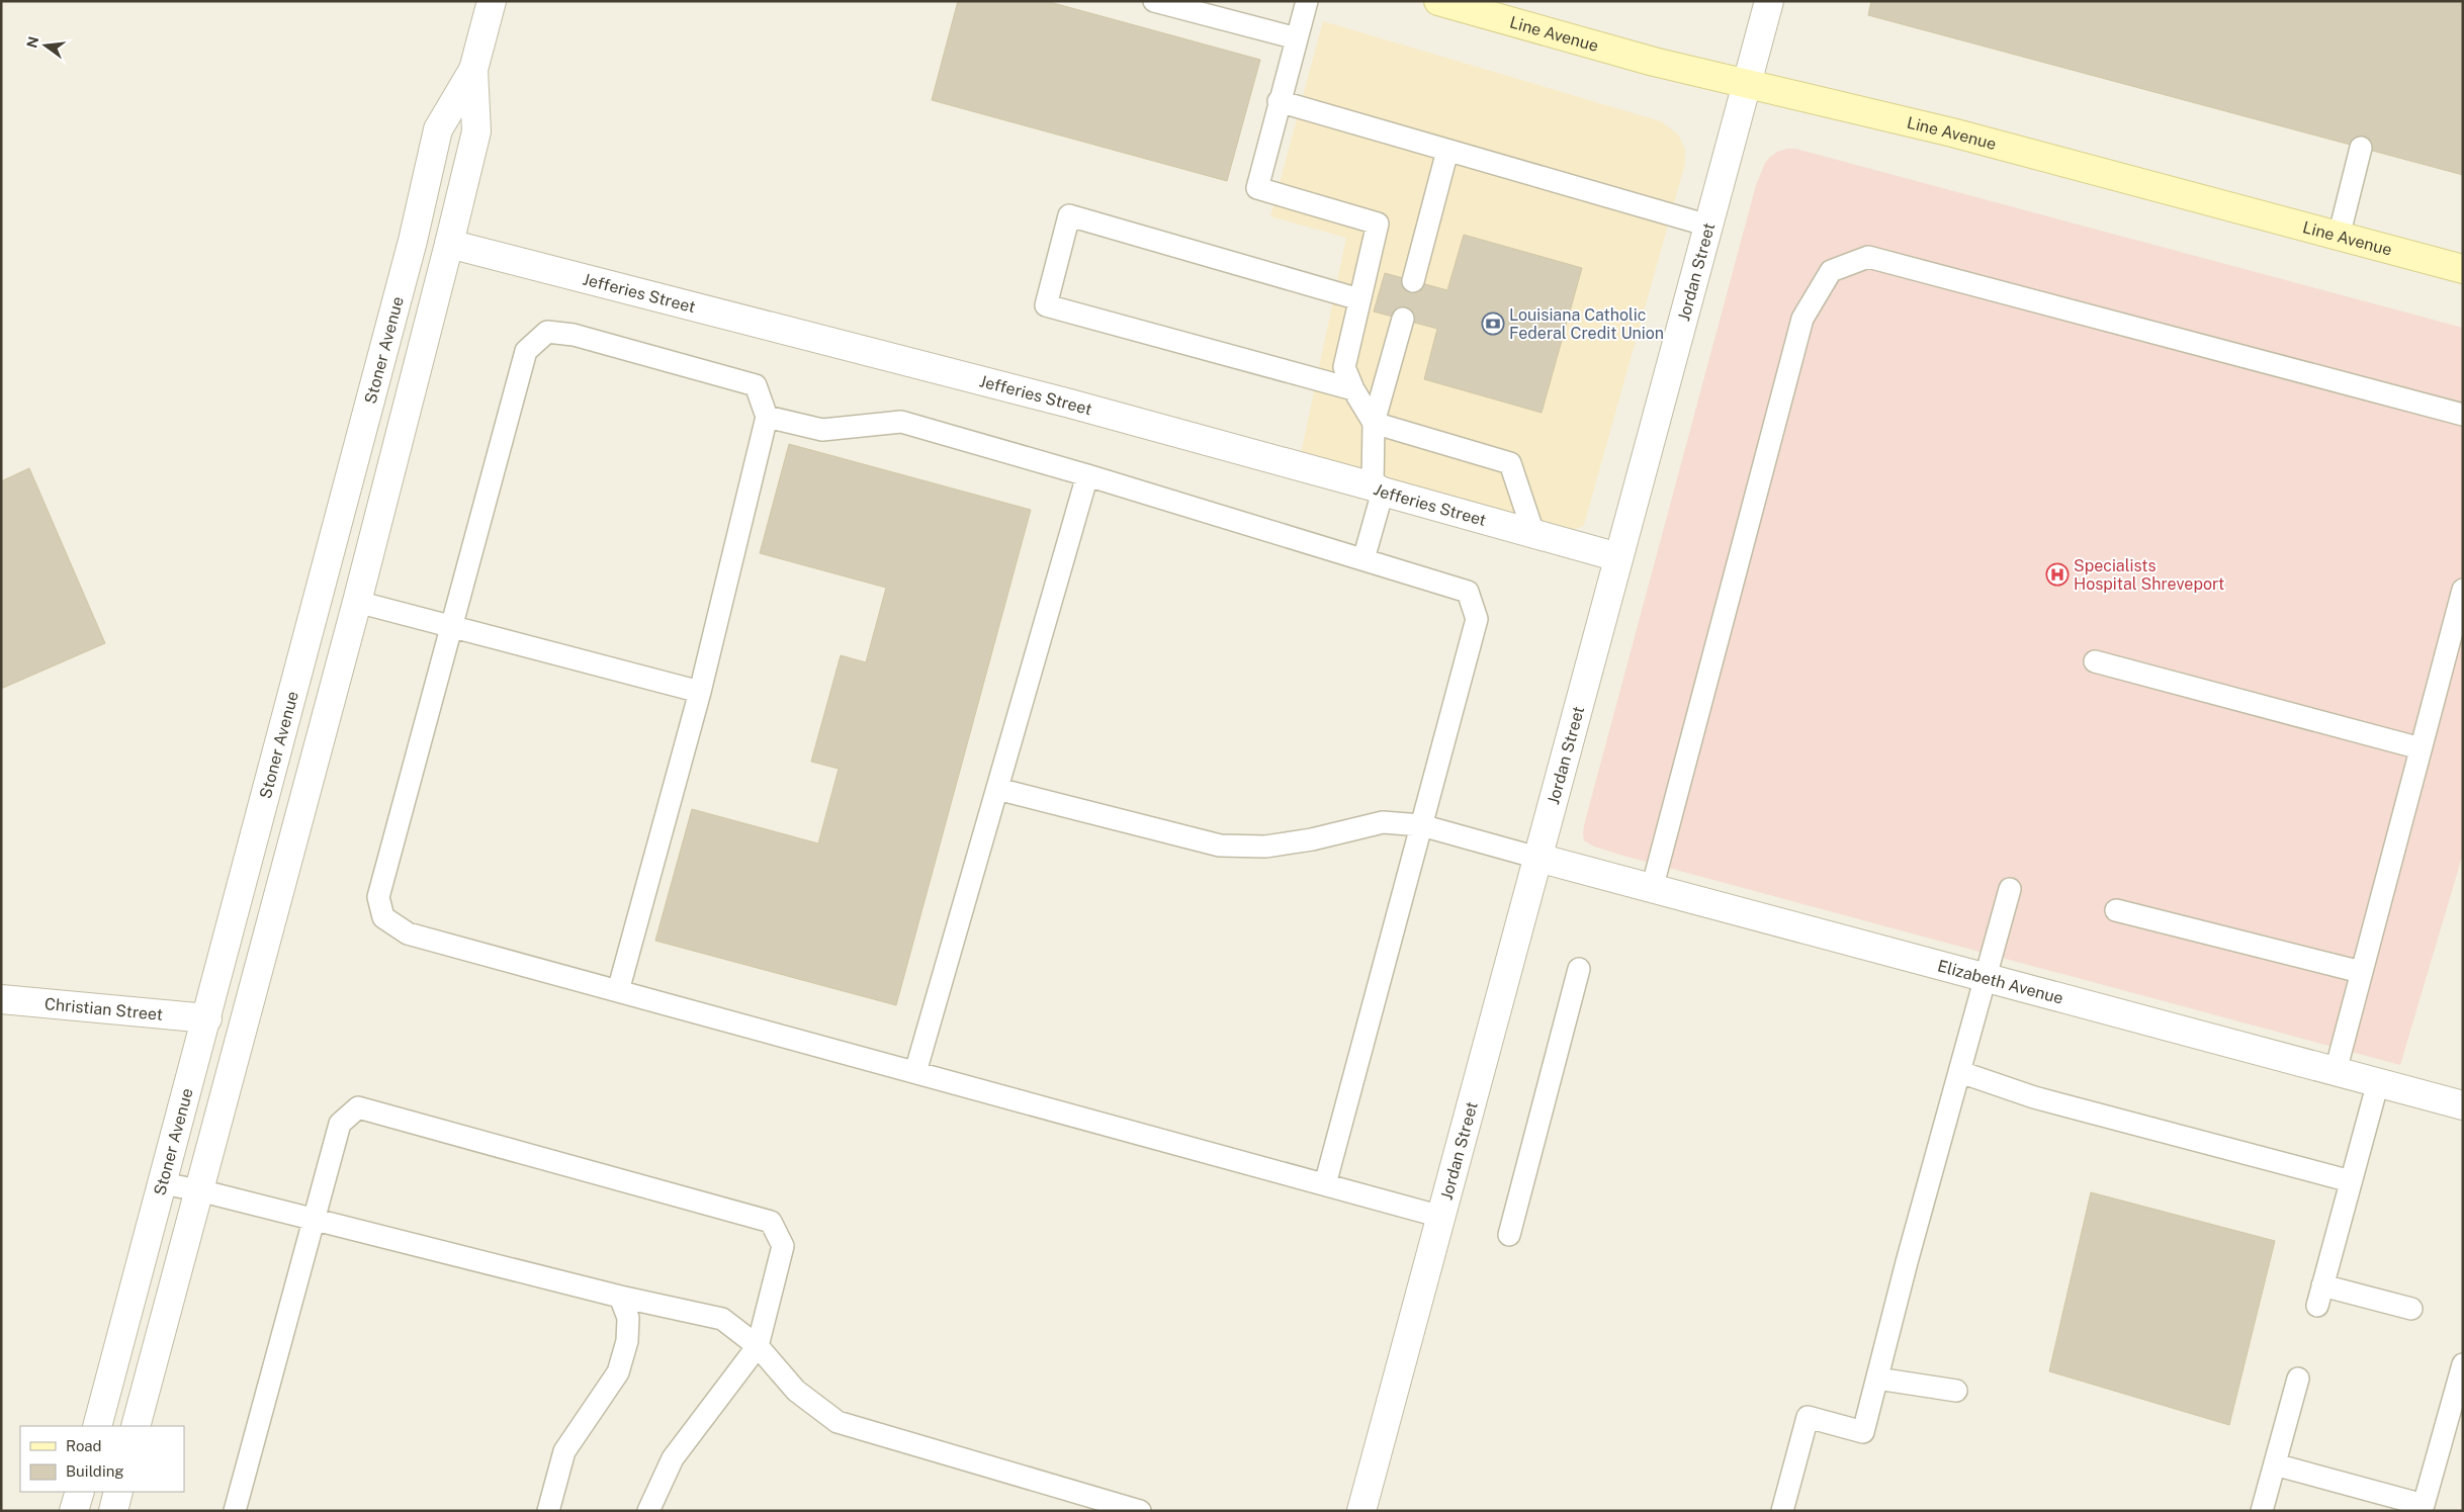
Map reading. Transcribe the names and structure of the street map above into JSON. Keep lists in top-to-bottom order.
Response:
{
  "streets": {
    "main road": ["Line Avenue"],
    "street": [
      "Jordan Street",
      "Jefferies Street",
      "Stoner Avenue",
      "Elizabeth Avenue",
      "Christian Street"
    ]
  },
  "crossings": [
    ["Line Avenue", "Jordan Street"],
    ["Jordan Street", "Jefferies Street"],
    ["Jordan Street", "Elizabeth Avenue"],
    ["Jefferies Street", "Stoner Avenue"],
    ["Stoner Avenue", "Christian Street"]
  ],
  "places": {
    "bank": ["Louisiana Catholic Federal Credit Union"],
    "hospital": ["Specialists Hospital Shreveport"]
  },
  "legend": ["Road", "Building"],
  "north": "left"
}
